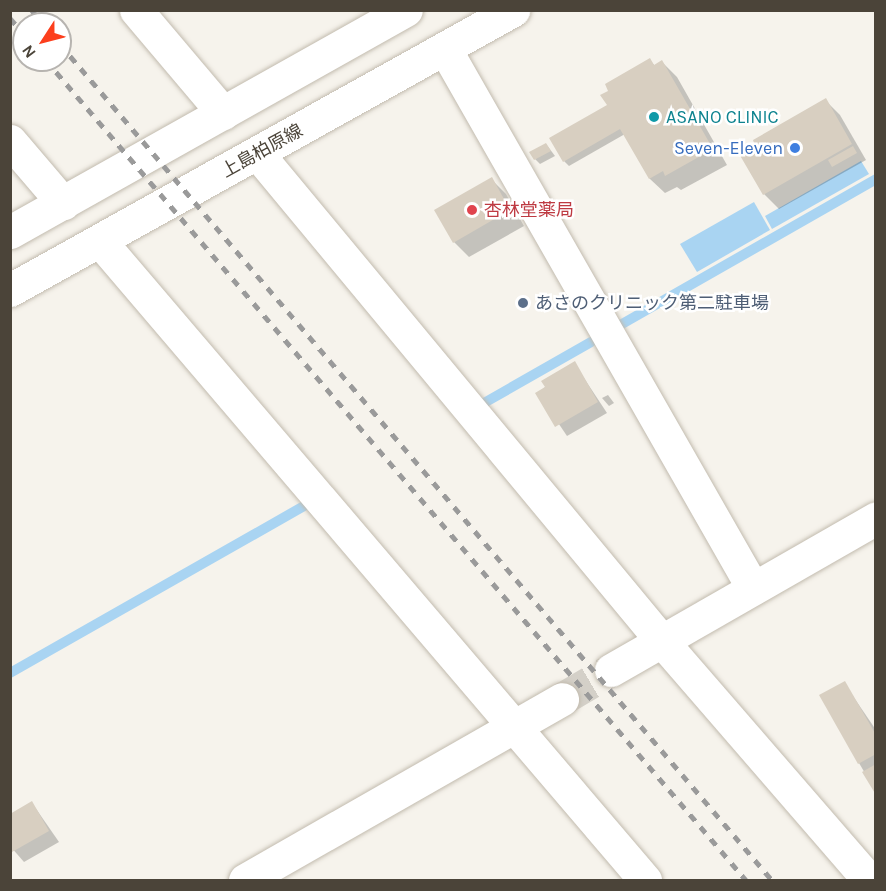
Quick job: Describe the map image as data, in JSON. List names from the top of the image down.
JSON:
{
  "streets": {
    "street": ["上島柏原線"]
  },
  "places": [
    "ASANO CLINIC",
    "Seven-Eleven",
    "杏林堂薬局",
    "あさのクリニック第二駐車場"
  ],
  "north": "bottom left"
}
